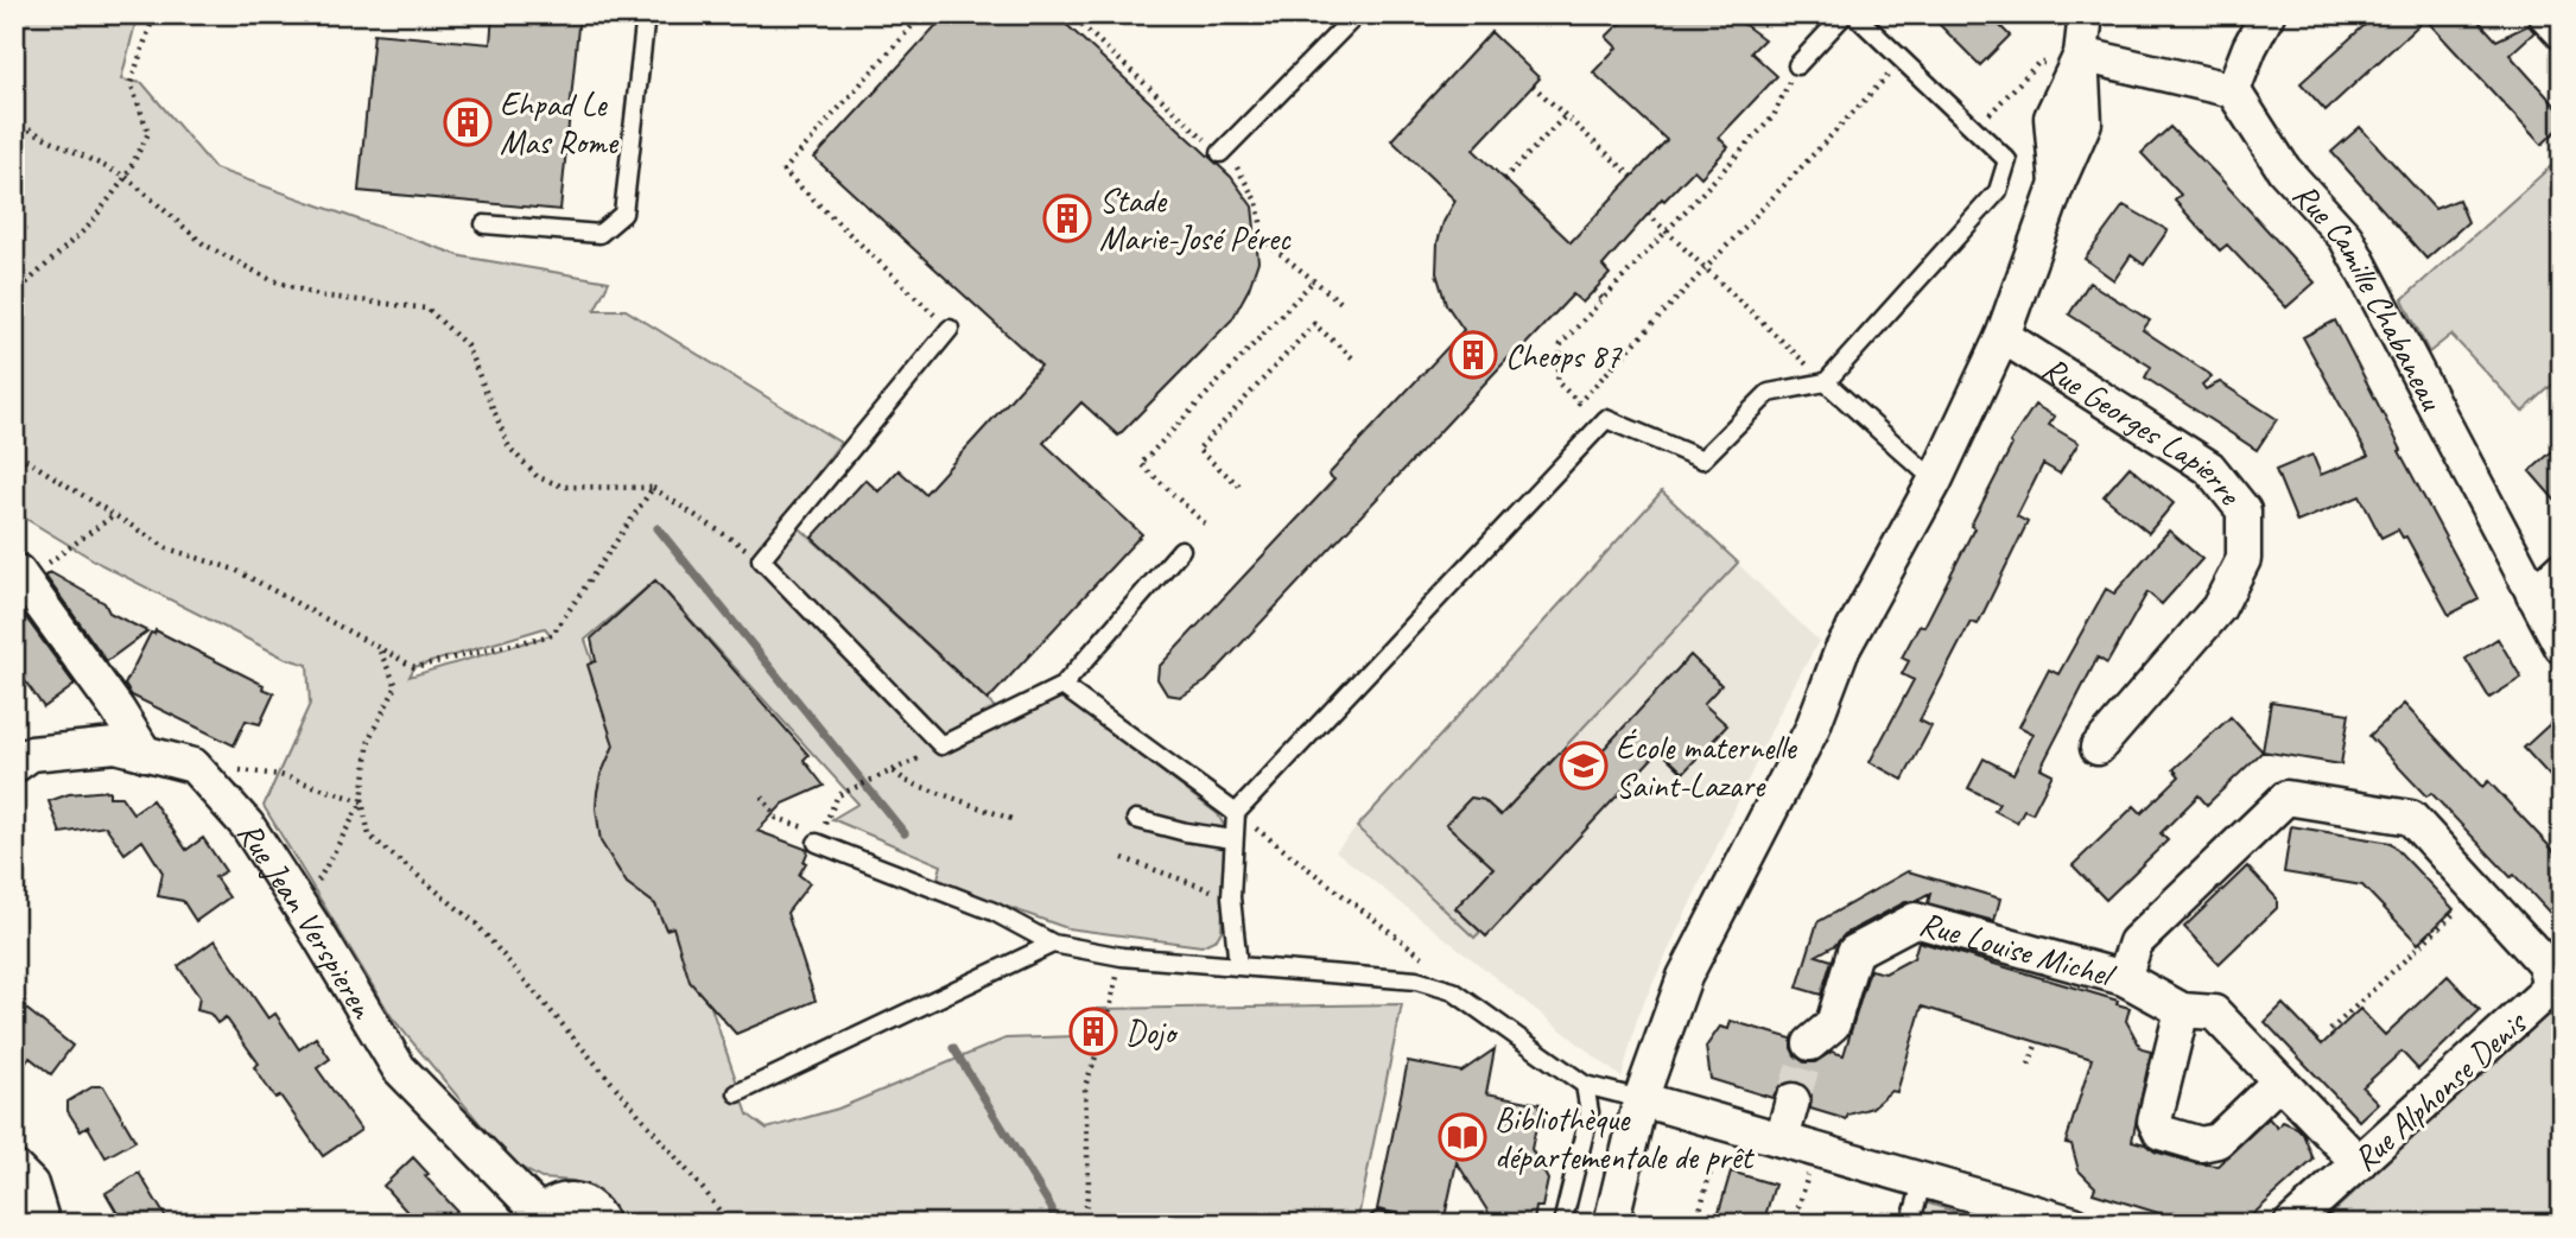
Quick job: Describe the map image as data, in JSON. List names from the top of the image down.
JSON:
{
  "streets": {
    "street": [
      "Rue Camille Chabaneau",
      "Rue Georges Lapierre",
      "Rue Jean Verspieren",
      "Rue Louise Michel",
      "Rue Alphonse Denis"
    ]
  },
  "crossings": [
    ["Rue Louise Michel", "Rue Alphonse Denis"]
  ],
  "places": {
    "building": [
      "Ehpad Le Mas Rome",
      "Stade Marie-José Pérec",
      "Cheops 87",
      "Dojo"
    ],
    "school or university": ["École maternelle Saint-Lazare"],
    "library": ["Bibliothèque départementale de prêt"]
  }
}
